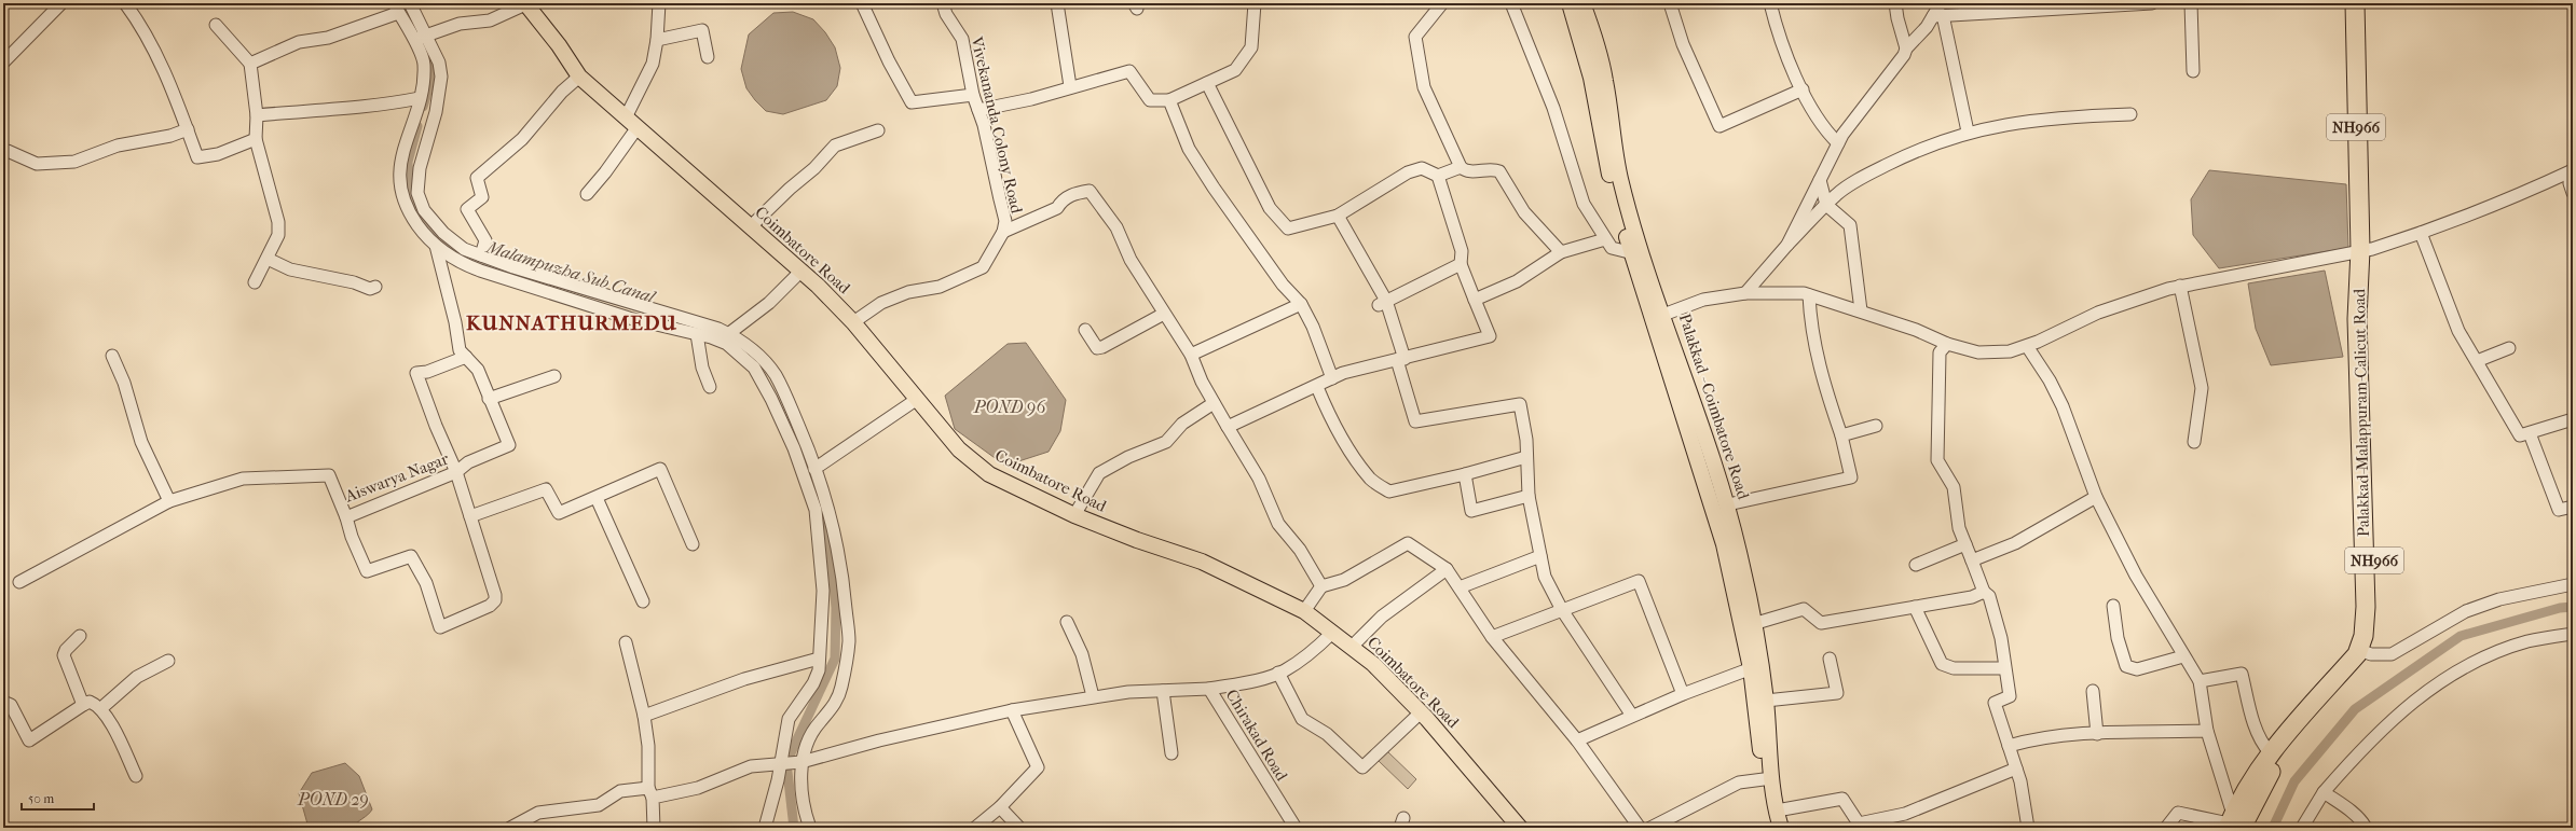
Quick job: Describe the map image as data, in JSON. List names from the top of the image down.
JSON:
{
  "streets": {
    "highway": ["NH966", "Palakkad-Malappuram-Calicut Road"],
    "main road": ["Coimbatore Road", "Palakkad - Coimbatore Road"],
    "street": ["Vivekananda Colony Road", "Aiswarya Nagar", "Chirakad Road"]
  },
  "crossings": [
    ["Vivekananda Colony Road", "Coimbatore Road"],
    ["Coimbatore Road", "Chirakad Road"]
  ],
  "districts": ["KUNNATHURMEDU"],
  "water": ["Malampuzha Sub Canal", "POND 96", "POND 29"],
  "scale_bar": "50 m"
}
